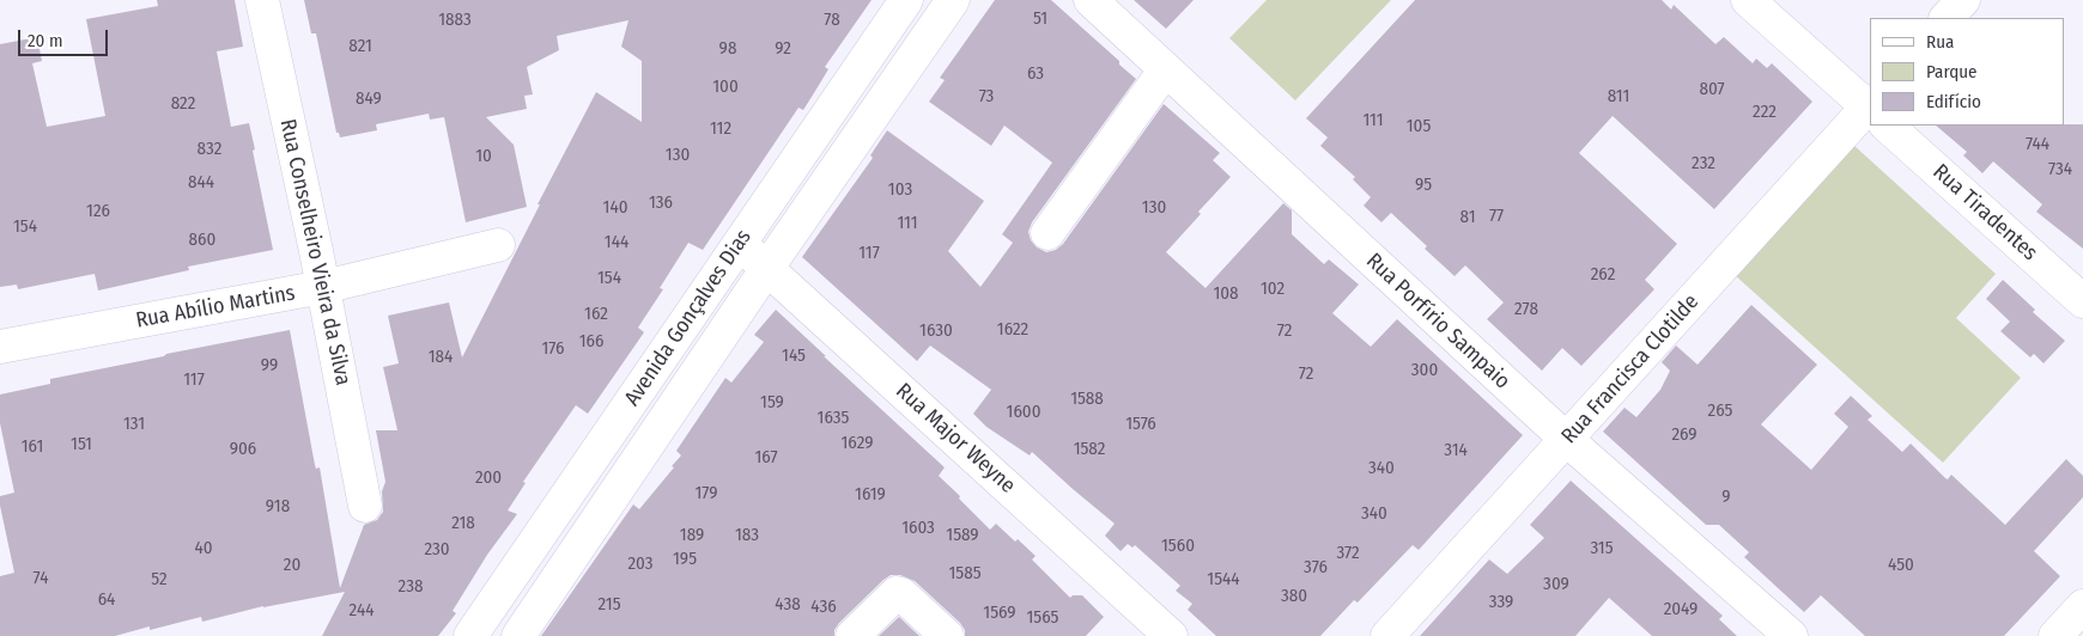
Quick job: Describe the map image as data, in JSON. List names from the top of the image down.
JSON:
{
  "streets": {
    "street": [
      "Rua Tiradentes",
      "Rua Conselheiro Vieira da Silva",
      "Rua Abílio Martins",
      "Avenida Gonçalves Dias",
      "Rua Porfírio Sampaio",
      "Rua Francisca Clotilde",
      "Rua Major Weyne"
    ]
  },
  "crossings": [
    ["Rua Conselheiro Vieira da Silva", "Rua Abílio Martins"],
    ["Avenida Gonçalves Dias", "Rua Major Weyne"],
    ["Rua Porfírio Sampaio", "Rua Francisca Clotilde"]
  ],
  "house_numbers": [
    "51",
    "1883",
    "78",
    "821",
    "98",
    "92",
    "63",
    "100",
    "807",
    "73",
    "811",
    "849",
    "822",
    "222",
    "111",
    "105",
    "112",
    "744",
    "832",
    "130",
    "10",
    "232",
    "734",
    "844",
    "95",
    "103",
    "136",
    "140",
    "130",
    "126",
    "77",
    "81",
    "111",
    "154",
    "860",
    "144",
    "117",
    "262",
    "154",
    "102",
    "108",
    "278",
    "162",
    "1622",
    "1630",
    "72",
    "166",
    "176",
    "145",
    "184",
    "99",
    "300",
    "72",
    "117",
    "1588",
    "159",
    "265",
    "1600",
    "1635",
    "131",
    "1576",
    "269",
    "1629",
    "151",
    "161",
    "906",
    "1582",
    "314",
    "167",
    "340",
    "200",
    "179",
    "1619",
    "9",
    "918",
    "340",
    "218",
    "1603",
    "189",
    "183",
    "1589",
    "1560",
    "40",
    "315",
    "230",
    "372",
    "195",
    "203",
    "20",
    "450",
    "376",
    "1585",
    "74",
    "52",
    "1544",
    "309",
    "238",
    "380",
    "64",
    "339",
    "215",
    "438",
    "436",
    "2049",
    "244",
    "1569",
    "1565"
  ],
  "legend": ["Rua", "Parque", "Edifício"],
  "scale_bar": "20 m"
}
